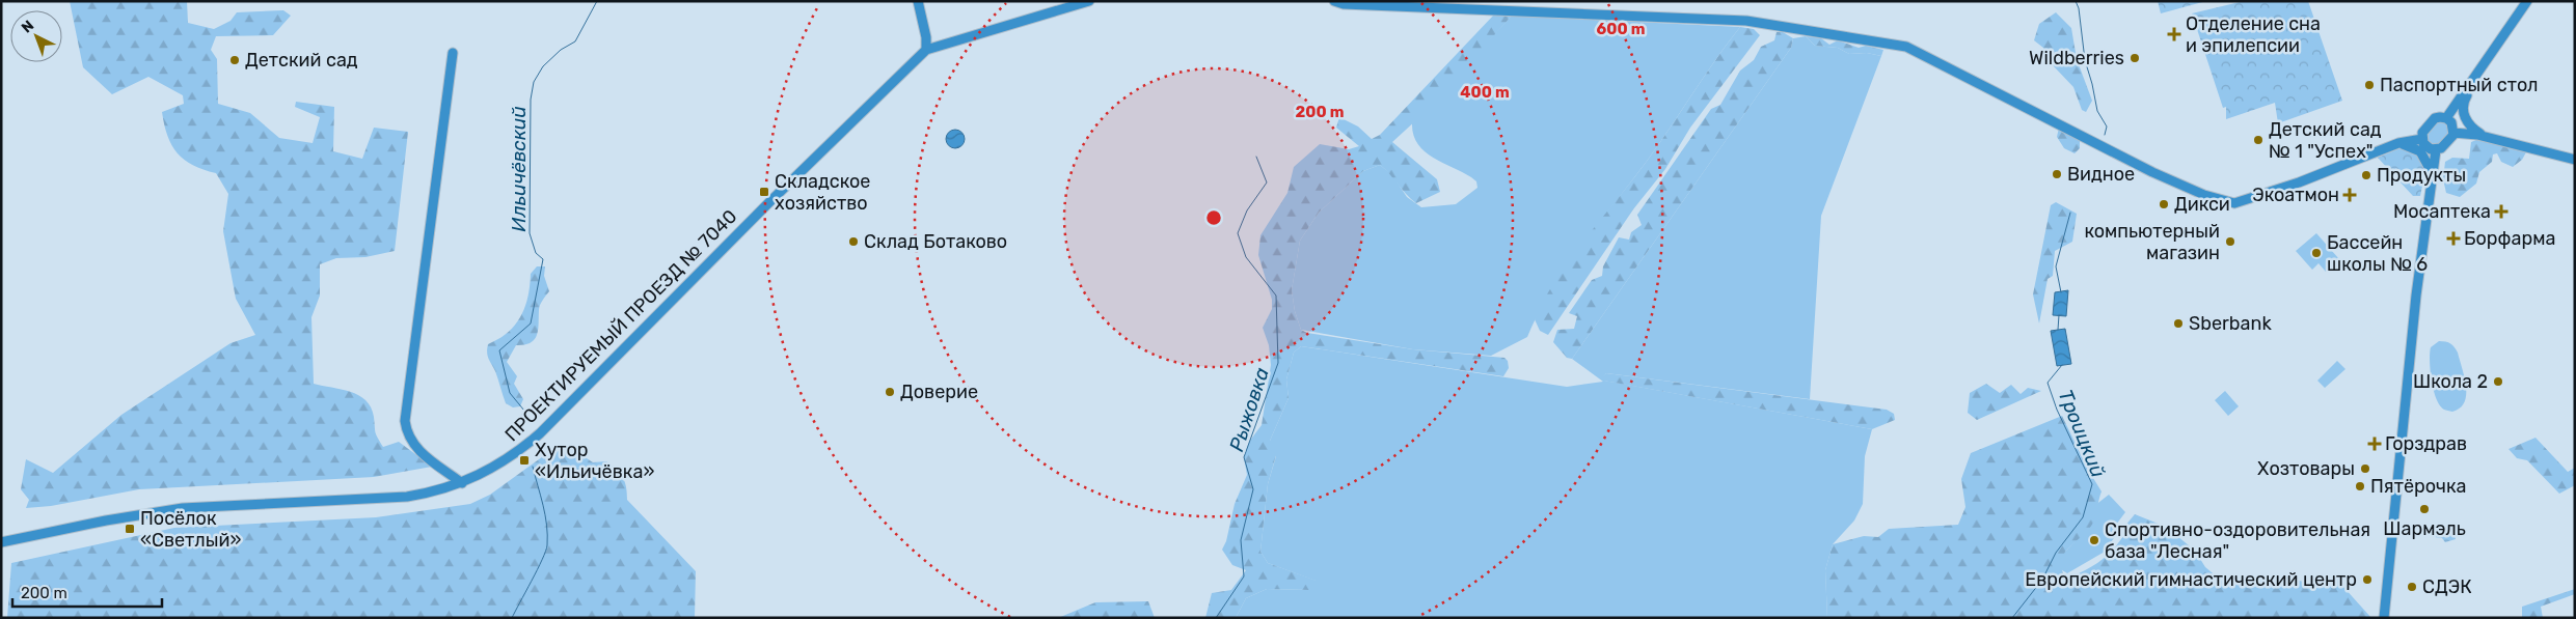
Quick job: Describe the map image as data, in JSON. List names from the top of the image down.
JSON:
{
  "streets": {
    "main road": ["ПРОЕКТИРУЕМЫЙ ПРОЕЗД № 7040"]
  },
  "water": ["Ильичёвский", "Рыжовка", "Троицкий"],
  "places": {
    "health": [
      "Отделение сна и эпилепсии",
      "Экоатмон",
      "Мосаптека",
      "Борфарма",
      "Горздрав"
    ],
    "other": [
      "Wildberries",
      "Детский сад",
      "Паспортный стол",
      "Детский сад № 1 \"Успех\"",
      "Видное",
      "Продукты",
      "Дикси",
      "Склад Ботаково",
      "компьютерный магазин",
      "Бассейн школы № 6",
      "Sberbank",
      "Школа 2",
      "Доверие",
      "Хозтовары",
      "Пятёрочка",
      "Шармэль",
      "Спортивно-оздоровительная база \"Лесная\"",
      "Европейский гимнастический центр",
      "СДЭК"
    ],
    "transit": ["Складское хозяйство", "Хутор «Ильичёвка»", "Посёлок «Светлый»"]
  },
  "scale_bar": "200 m",
  "north": "top left",
  "rings": ["600 m", "400 m", "200 m"]
}
